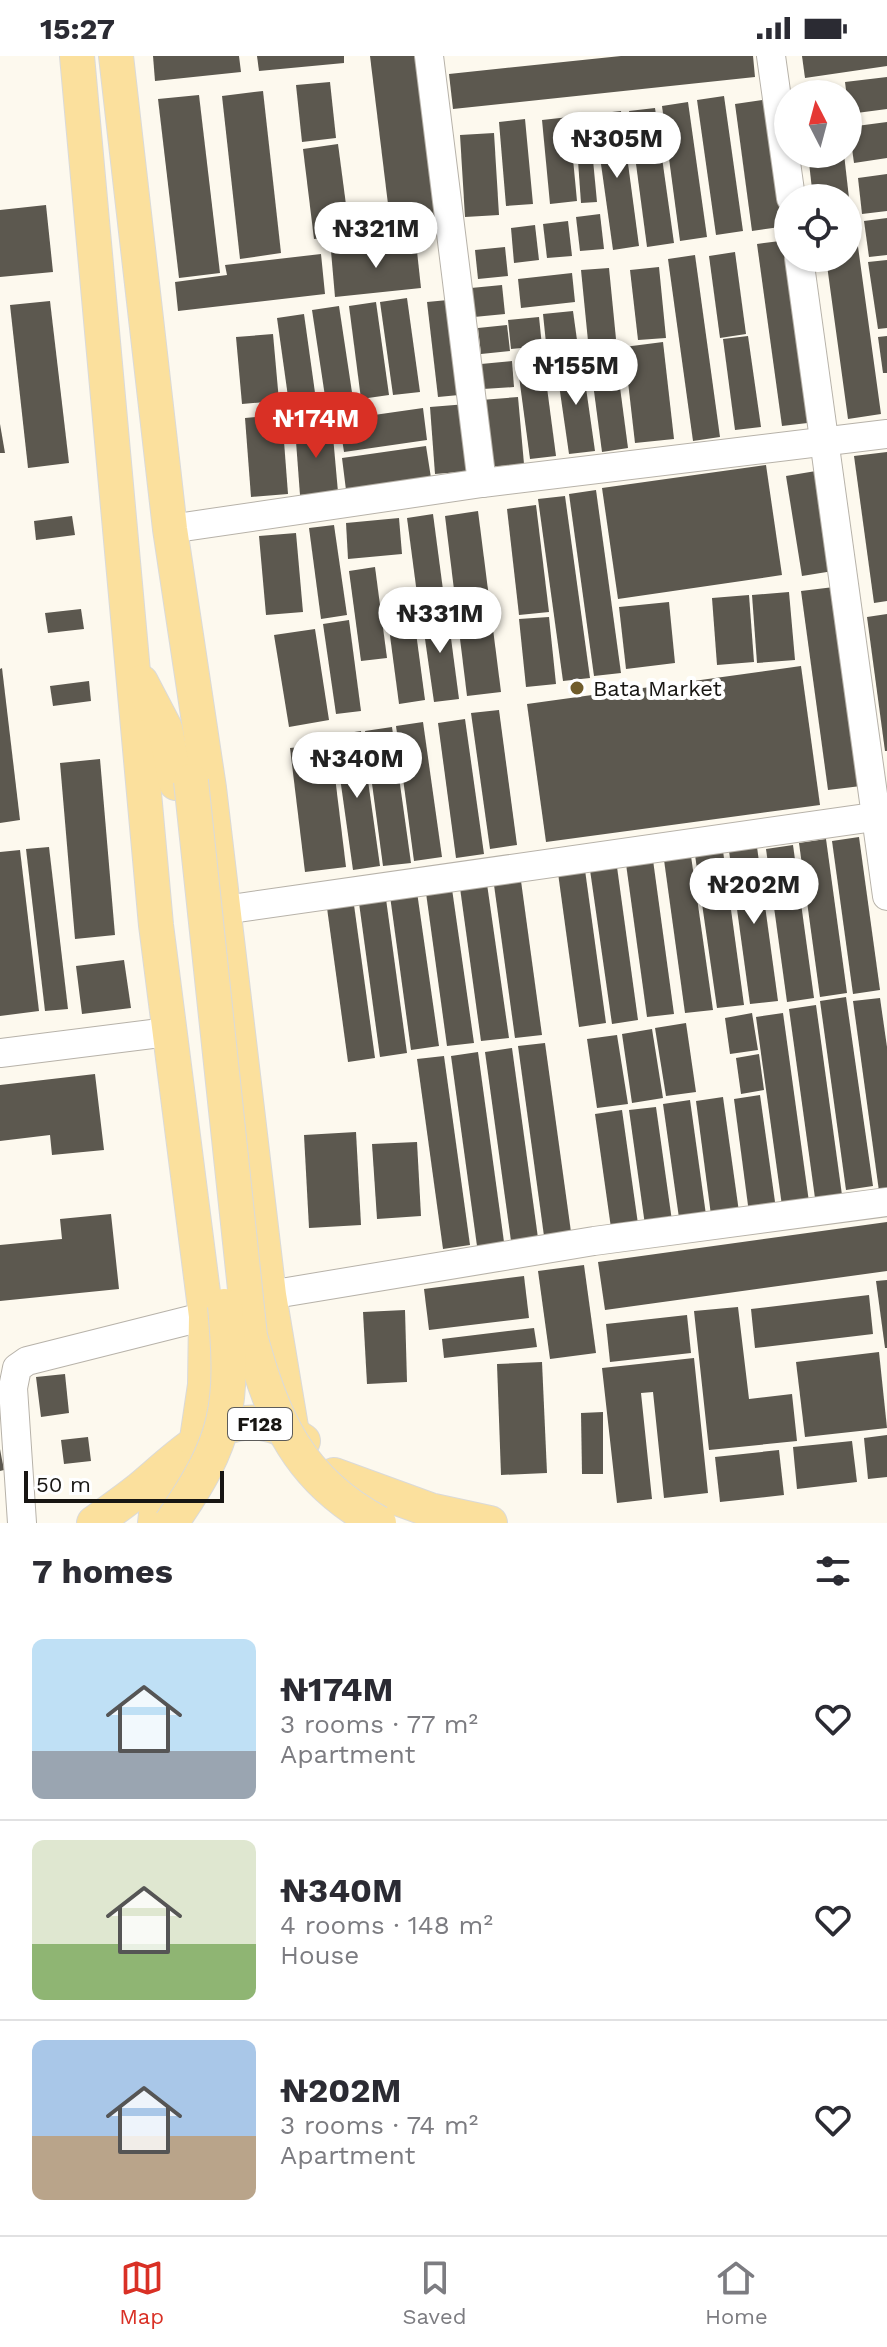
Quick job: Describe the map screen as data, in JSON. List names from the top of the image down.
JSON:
{
  "streets": {
    "main road": ["F128"]
  },
  "places": ["Bata Market"],
  "scale_bar": "50 m",
  "north": "top",
  "page": {
    "status": "15:27",
    "price": [
      "₦305M",
      "₦321M",
      "₦155M",
      "₦174M",
      "₦331M",
      "₦340M",
      "₦202M"
    ],
    "scale": "50 m",
    "heading": "7 homes",
    "list": [
      {
        "name": "₦174M",
        "note": "3 rooms · 77 m² · Apartment"
      },
      {
        "name": "₦340M",
        "note": "4 rooms · 148 m² · House"
      },
      {
        "name": "₦202M",
        "note": "3 rooms · 74 m² · Apartment"
      }
    ],
    "tabs": ["Map", "Saved", "Home"]
  }
}
